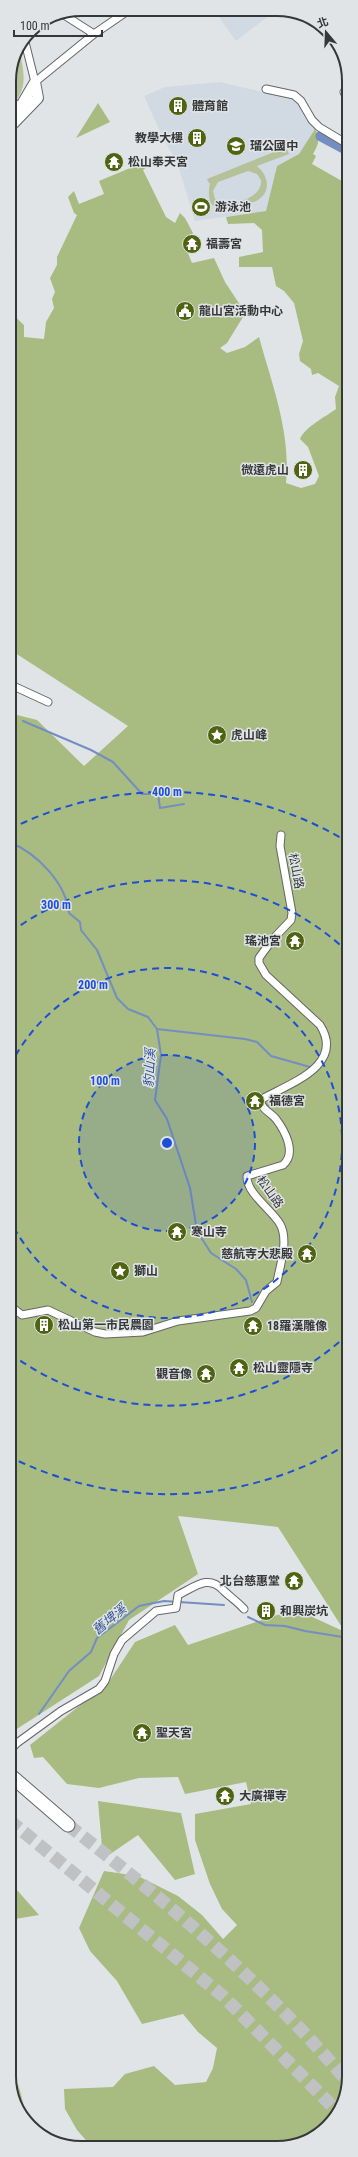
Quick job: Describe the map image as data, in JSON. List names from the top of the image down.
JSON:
{
  "streets": {
    "street": ["松山路"]
  },
  "water": ["豹山溪", "舊埤溪"],
  "places": {
    "building": [
      "體育館",
      "教學大樓",
      "微遠虎山",
      "松山第一市民農園",
      "和興炭坑"
    ],
    "school or university": ["瑠公國中"],
    "temple": [
      "松山奉天宮",
      "福壽宮",
      "瑤池宮",
      "福德宮",
      "寒山寺",
      "慈航寺大悲殿",
      "18羅漢雕像",
      "松山靈隱寺",
      "觀音像",
      "北台慈惠堂",
      "聖天宮",
      "大廣禪寺"
    ],
    "sports": ["游泳池"],
    "public building": ["龍山宮活動中心"],
    "place": ["虎山峰", "獅山"]
  },
  "scale_bar": "100 m",
  "north": "top",
  "rings": [
    "400 m",
    "300 m",
    "200 m",
    "100 m"
  ]
}
